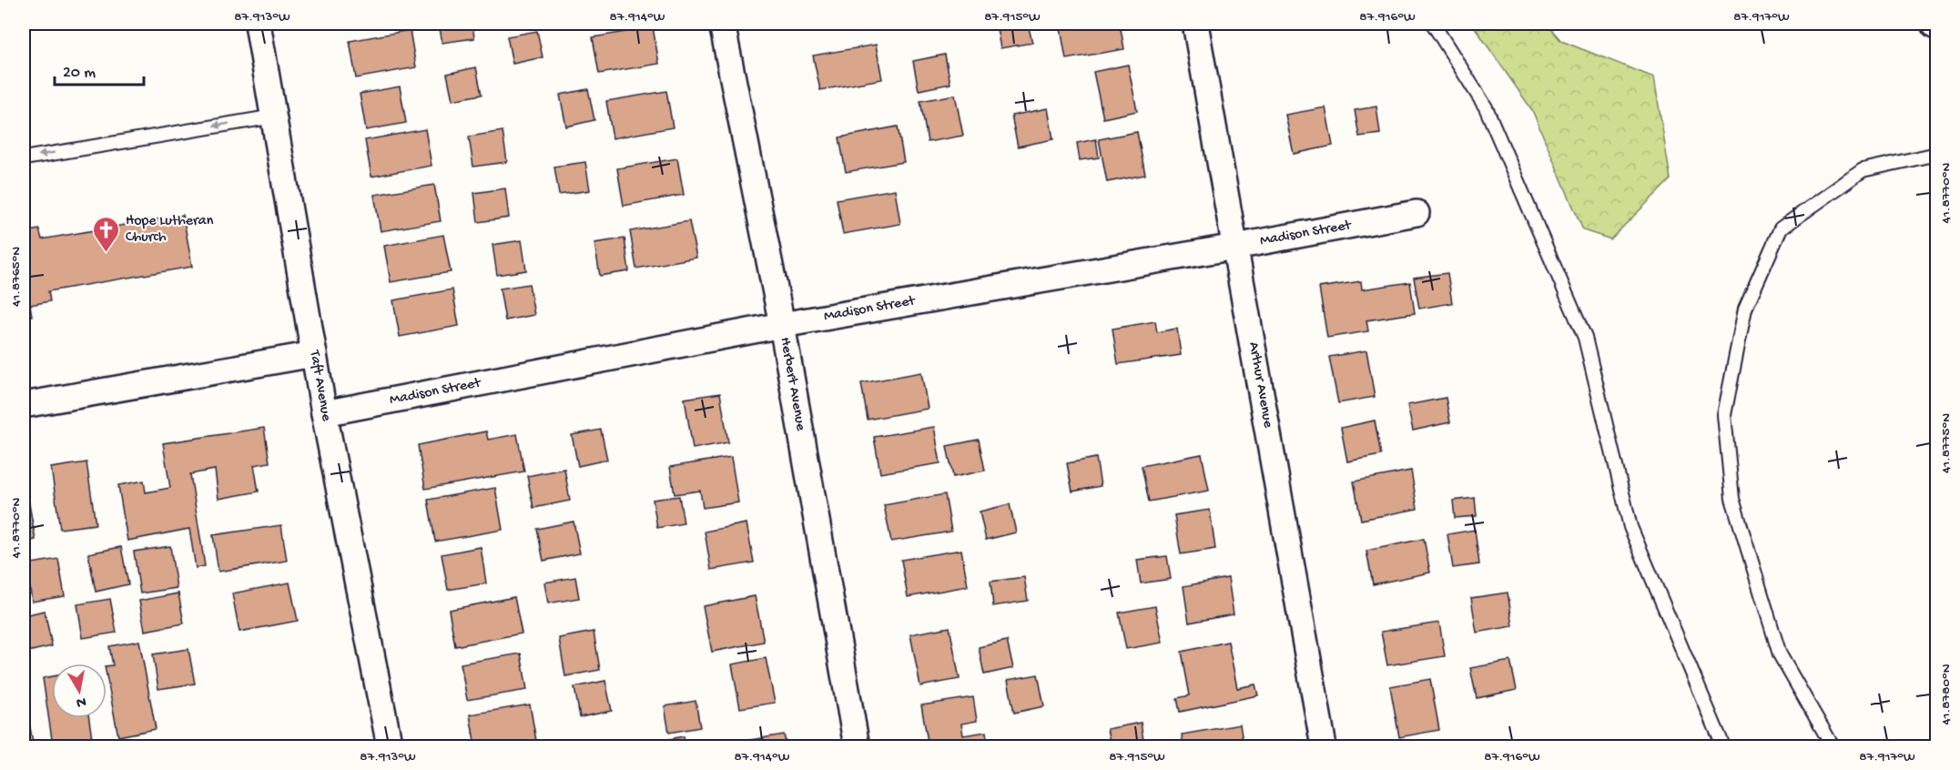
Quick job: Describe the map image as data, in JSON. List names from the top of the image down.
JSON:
{
  "streets": {
    "street": [
      "Madison Street",
      "Herbert Avenue",
      "Arthur Avenue",
      "Taft Avenue"
    ]
  },
  "crossings": [
    ["Madison Street", "Herbert Avenue"],
    ["Madison Street", "Arthur Avenue"],
    ["Madison Street", "Taft Avenue"]
  ],
  "places": {
    "church": ["Hope Lutheran Church"]
  },
  "scale_bar": "20 m",
  "north": "bottom",
  "coordinates": [
    "87.913°W",
    "87.914°W",
    "87.915°W",
    "87.916°W",
    "87.917°W",
    "41.8770°N",
    "41.8765°N",
    "41.8775°N",
    "41.8780°N"
  ]
}
